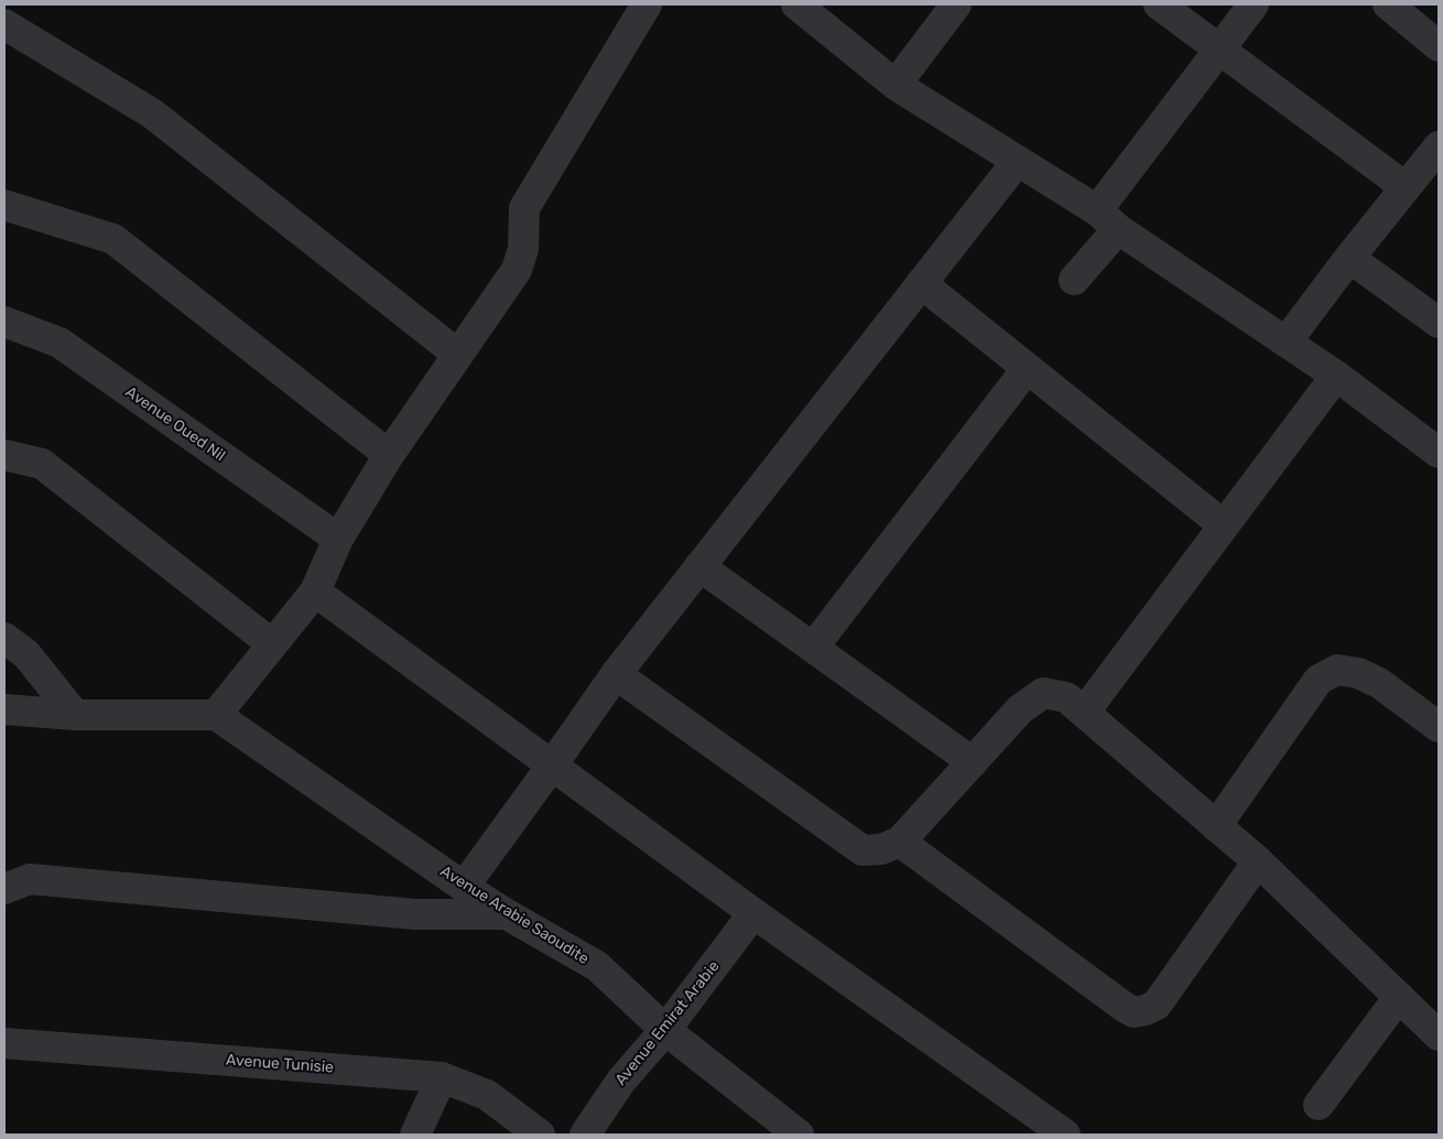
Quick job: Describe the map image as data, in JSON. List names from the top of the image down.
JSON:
{
  "streets": {
    "street": [
      "Avenue Oued Nil",
      "Avenue Arabie Saoudite",
      "Avenue Emirat Arabie",
      "Avenue Tunisie"
    ]
  },
  "crossings": [
    ["Avenue Arabie Saoudite", "Avenue Emirat Arabie"]
  ]
}
